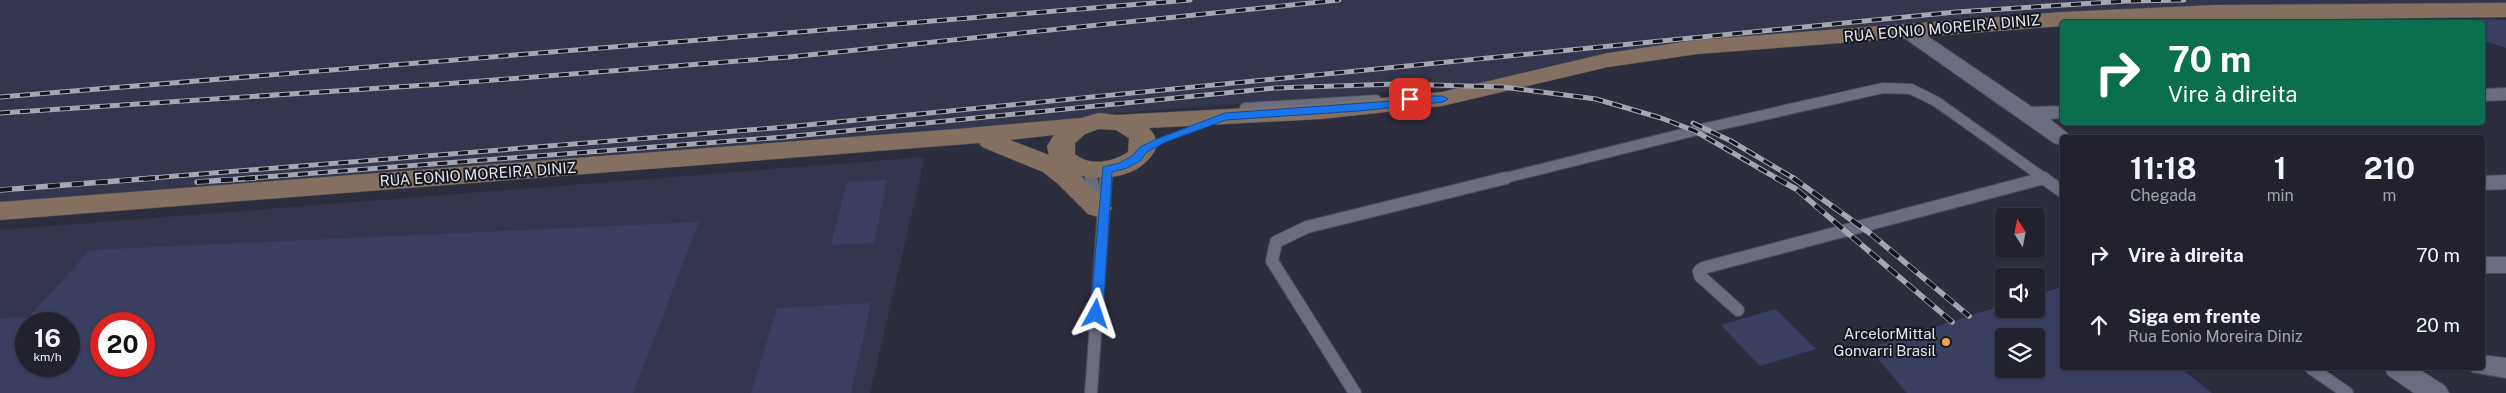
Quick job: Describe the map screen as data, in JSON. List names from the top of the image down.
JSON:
{
  "streets": {
    "main road": ["RUA EONIO MOREIRA DINIZ"]
  },
  "places": ["ArcelorMittal Gonvarri Brasil"],
  "north": "top",
  "page": {
    "turn": ["70 m", "Vire à direita"],
    "eta": [
      "11:18",
      "Chegada",
      "1",
      "min",
      "210",
      "m"
    ],
    "list": [
      {
        "name": "Vire à direita",
        "value": "70 m"
      },
      {
        "name": "Siga em frente",
        "note": "Rua Eonio Moreira Diniz",
        "value": "20 m"
      }
    ],
    "speed": "16 km/h",
    "limit": "20"
  }
}
